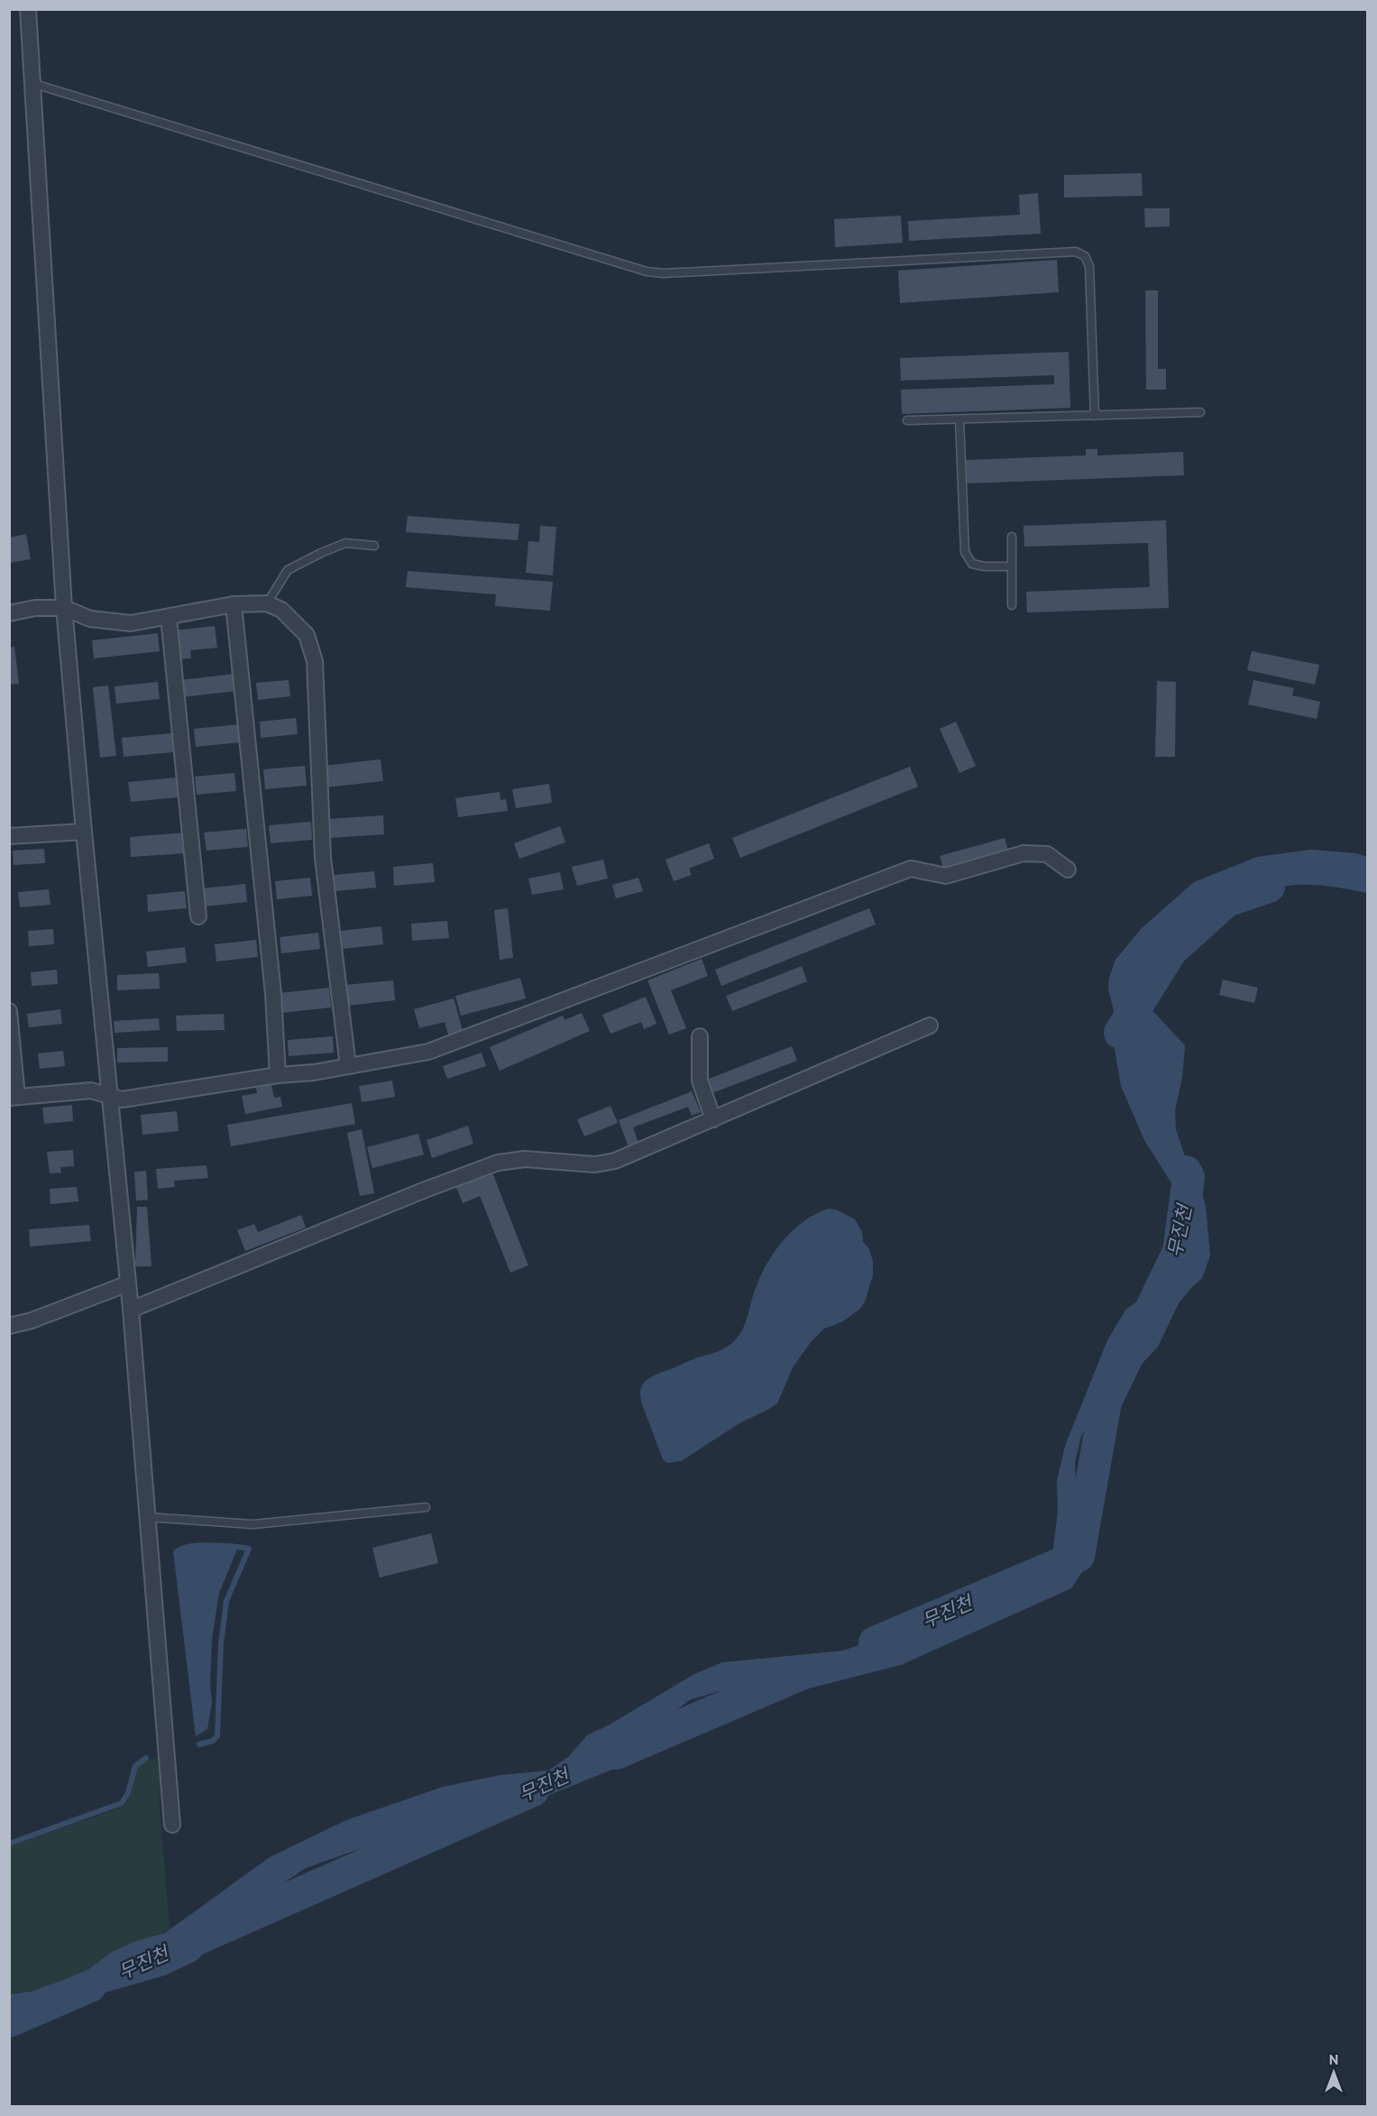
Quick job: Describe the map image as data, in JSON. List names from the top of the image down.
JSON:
{
  "water": ["무진천"],
  "north": "top"
}
